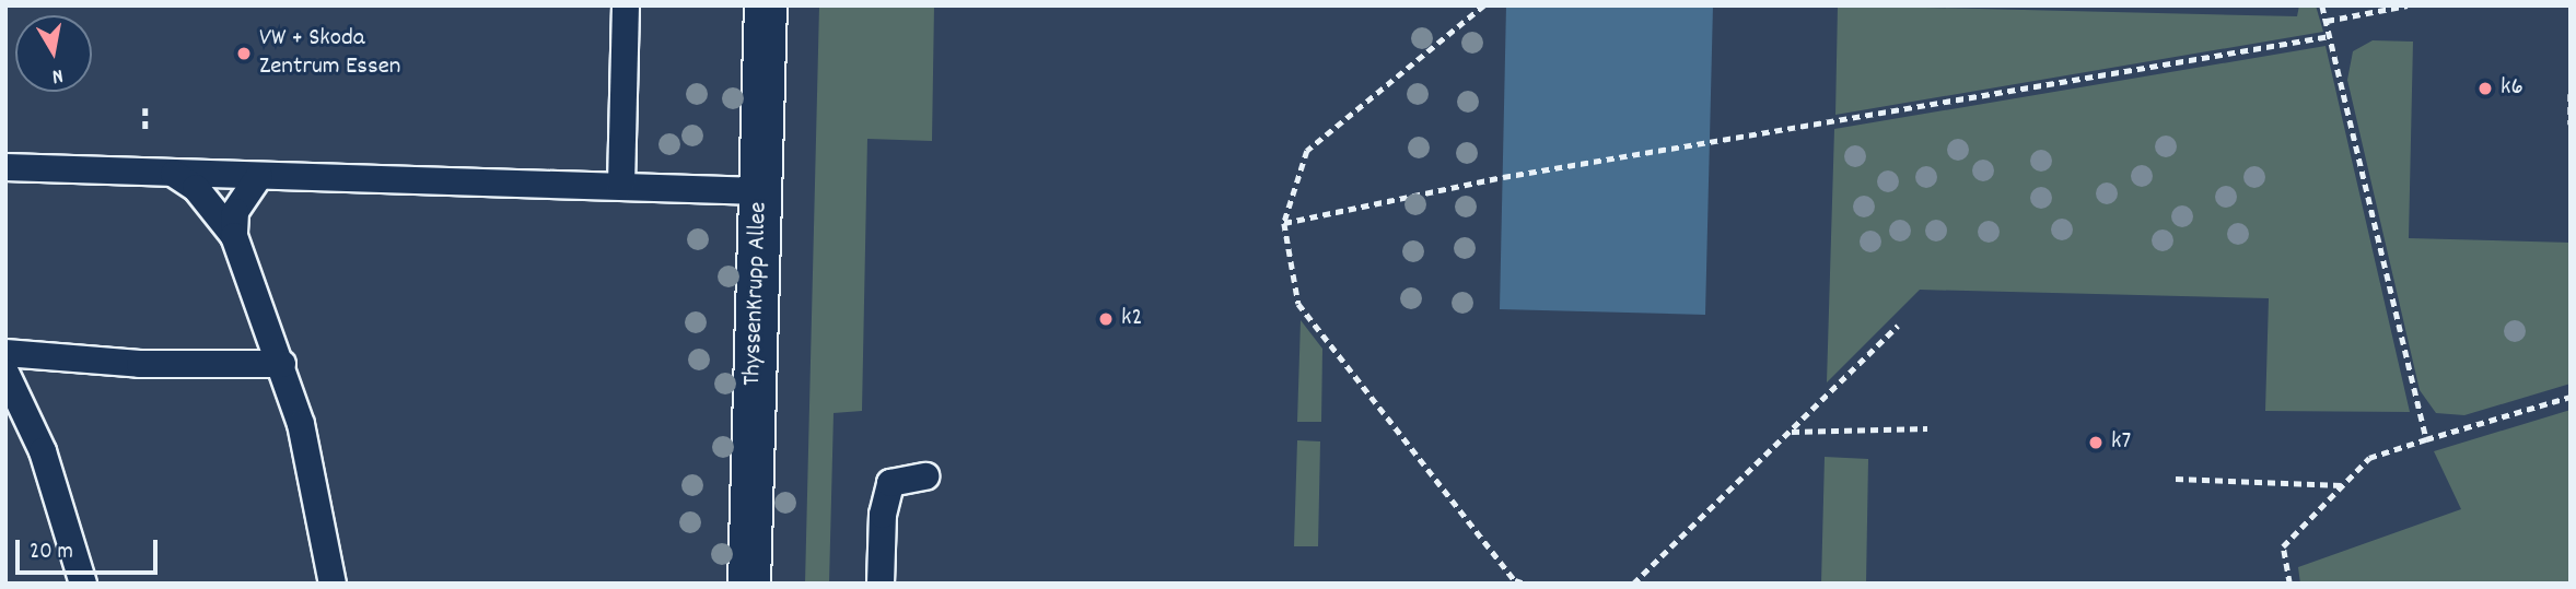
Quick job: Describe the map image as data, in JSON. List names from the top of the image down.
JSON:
{
  "streets": {
    "street": ["ThyssenKrupp Allee"]
  },
  "places": [
    "VW + Skoda Zentrum Essen",
    "k6",
    "k2",
    "k7"
  ],
  "scale_bar": "20 m",
  "north": "bottom"
}
